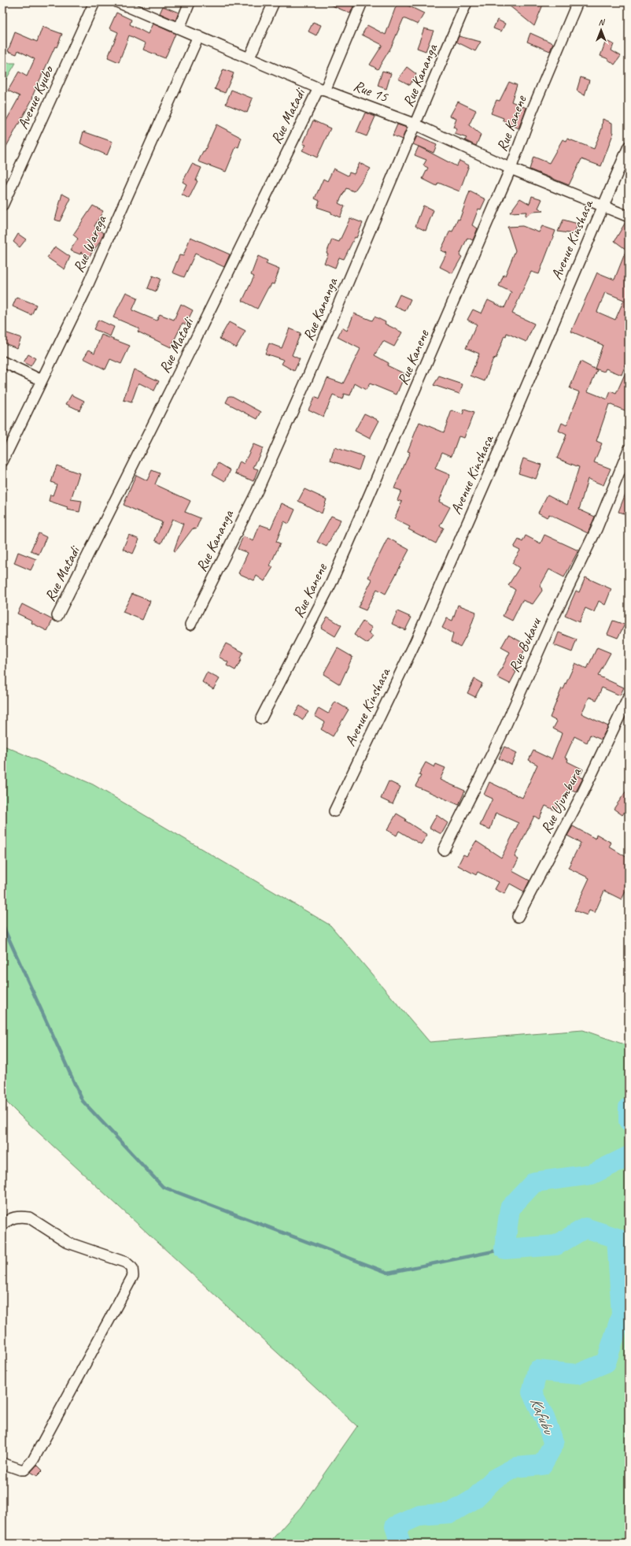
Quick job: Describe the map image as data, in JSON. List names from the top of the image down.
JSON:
{
  "streets": {
    "street": [
      "Rue Kananga",
      "Rue 15",
      "Avenue Kyubo",
      "Rue Matadi",
      "Rue Kanene",
      "Avenue Kinshasa",
      "Rue Warega",
      "Rue Bukavu",
      "Rue Ujumbura"
    ]
  },
  "crossings": [
    ["Rue Kananga", "Rue 15"],
    ["Rue 15", "Rue Matadi"],
    ["Rue 15", "Rue Kanene"],
    ["Rue 15", "Avenue Kinshasa"],
    ["Rue 15", "Rue Warega"]
  ],
  "water": ["Kafubu"],
  "north": "top"
}
